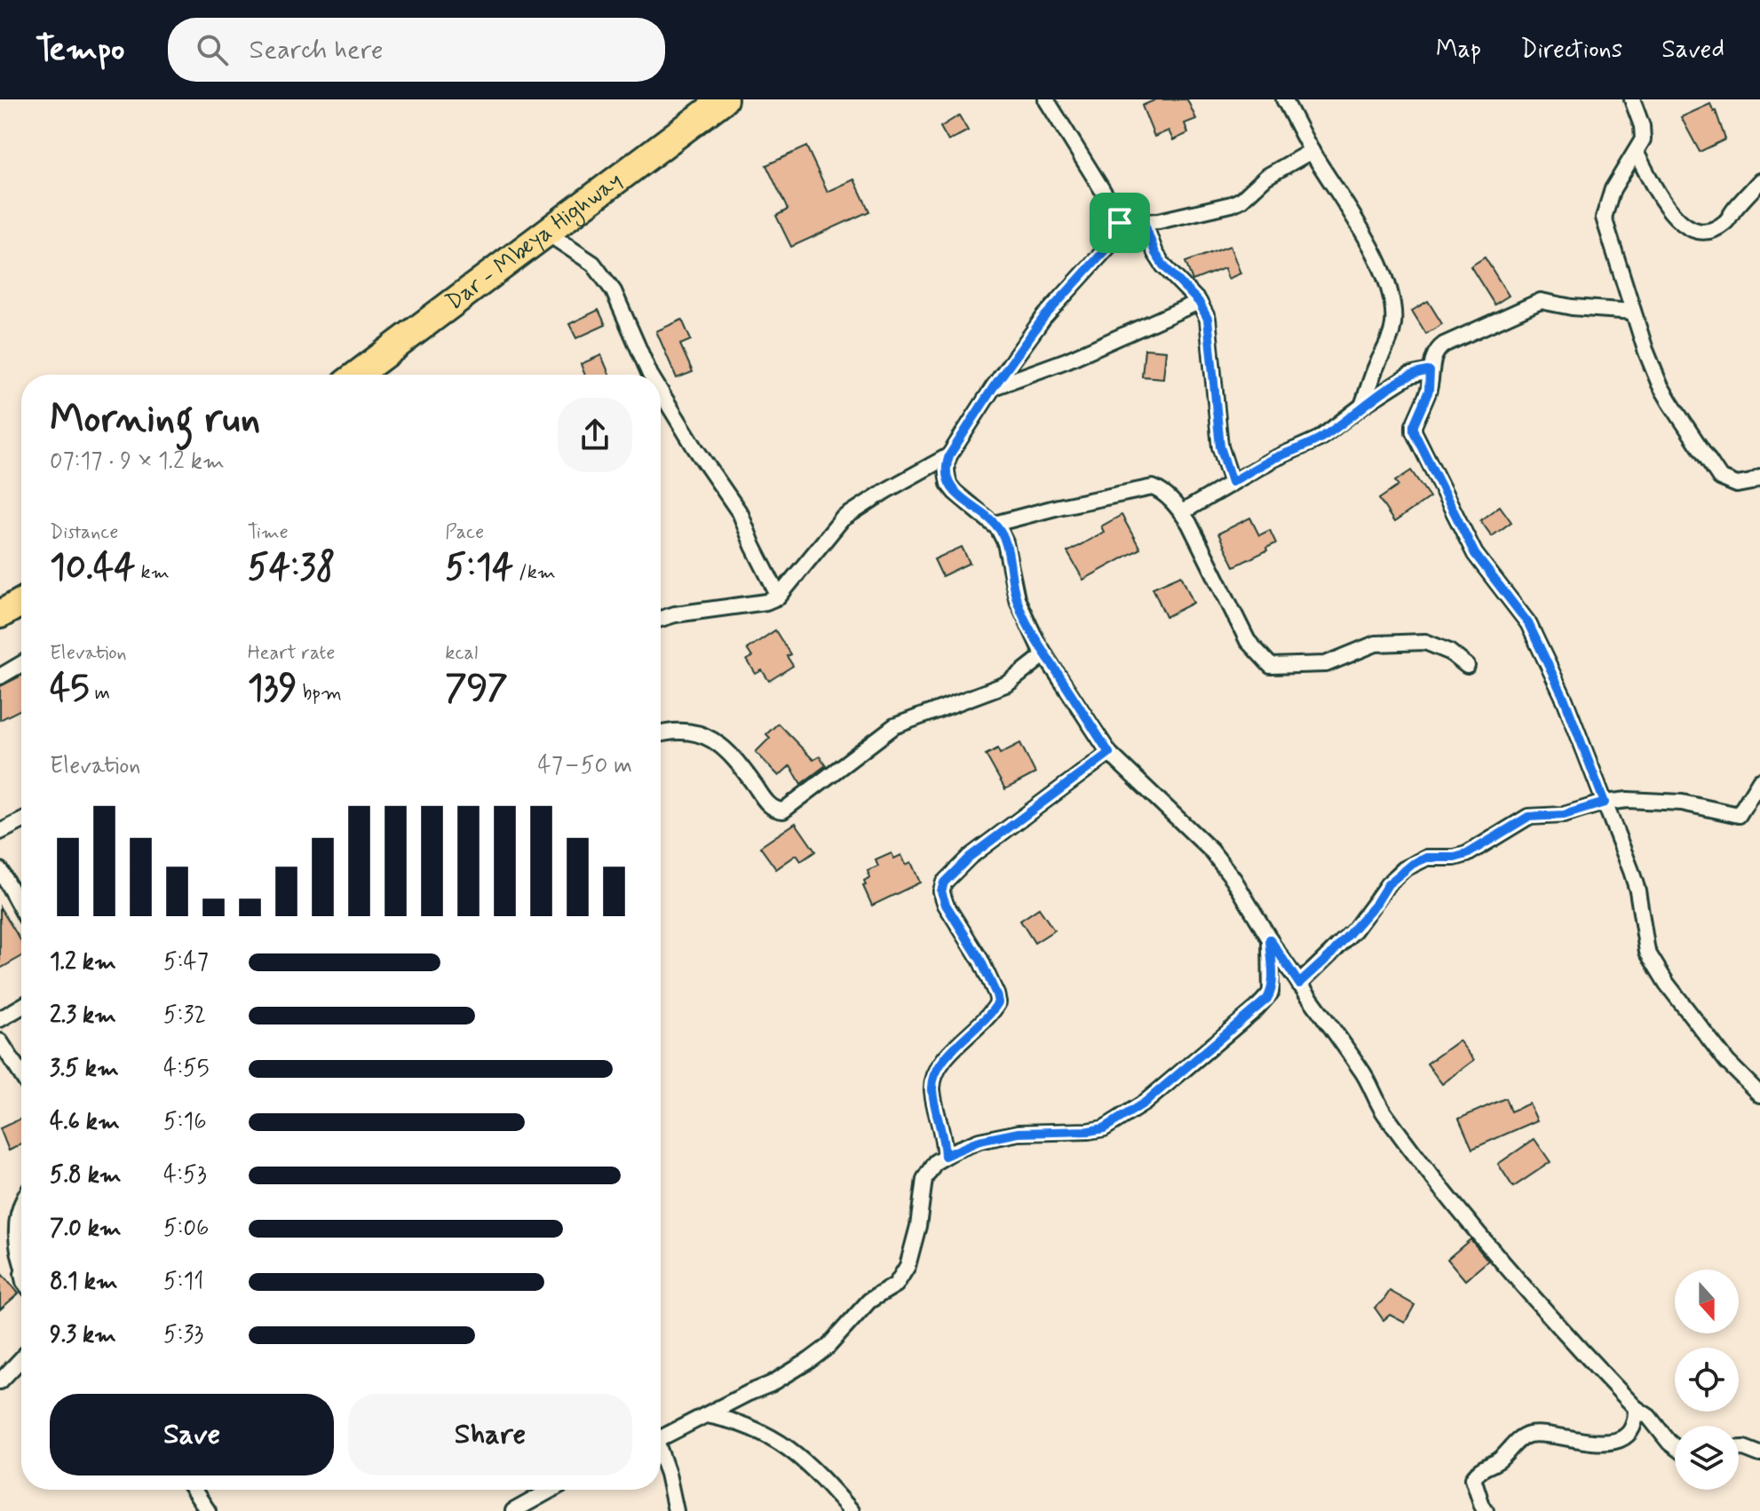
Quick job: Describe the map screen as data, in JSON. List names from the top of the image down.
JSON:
{
  "streets": {
    "highway": ["Dar - Mbeya Highway"]
  },
  "north": "bottom",
  "page": {
    "header": "Tempo",
    "search": "Search here",
    "nav": ["Map", "Directions", "Saved"],
    "heading": ["Morning run", "07:17 · 9 × 1.2 km"],
    "stats": [
      ["Distance", "10.44 km"],
      ["Time", "54:38"],
      ["Pace", "5:14 /km"],
      ["Elevation", "45 m"],
      ["Heart rate", "139 bpm"],
      ["kcal", "797"]
    ],
    "chart": ["Elevation", "47–50 m"],
    "list": [
      {
        "name": "1.2 km",
        "note": "5:47"
      },
      {
        "name": "2.3 km",
        "note": "5:32"
      },
      {
        "name": "3.5 km",
        "note": "4:55"
      },
      {
        "name": "4.6 km",
        "note": "5:16"
      },
      {
        "name": "5.8 km",
        "note": "4:53"
      },
      {
        "name": "7.0 km",
        "note": "5:06"
      },
      {
        "name": "8.1 km",
        "note": "5:11"
      },
      {
        "name": "9.3 km",
        "note": "5:33"
      }
    ],
    "buttons": ["Save", "Share"]
  }
}
